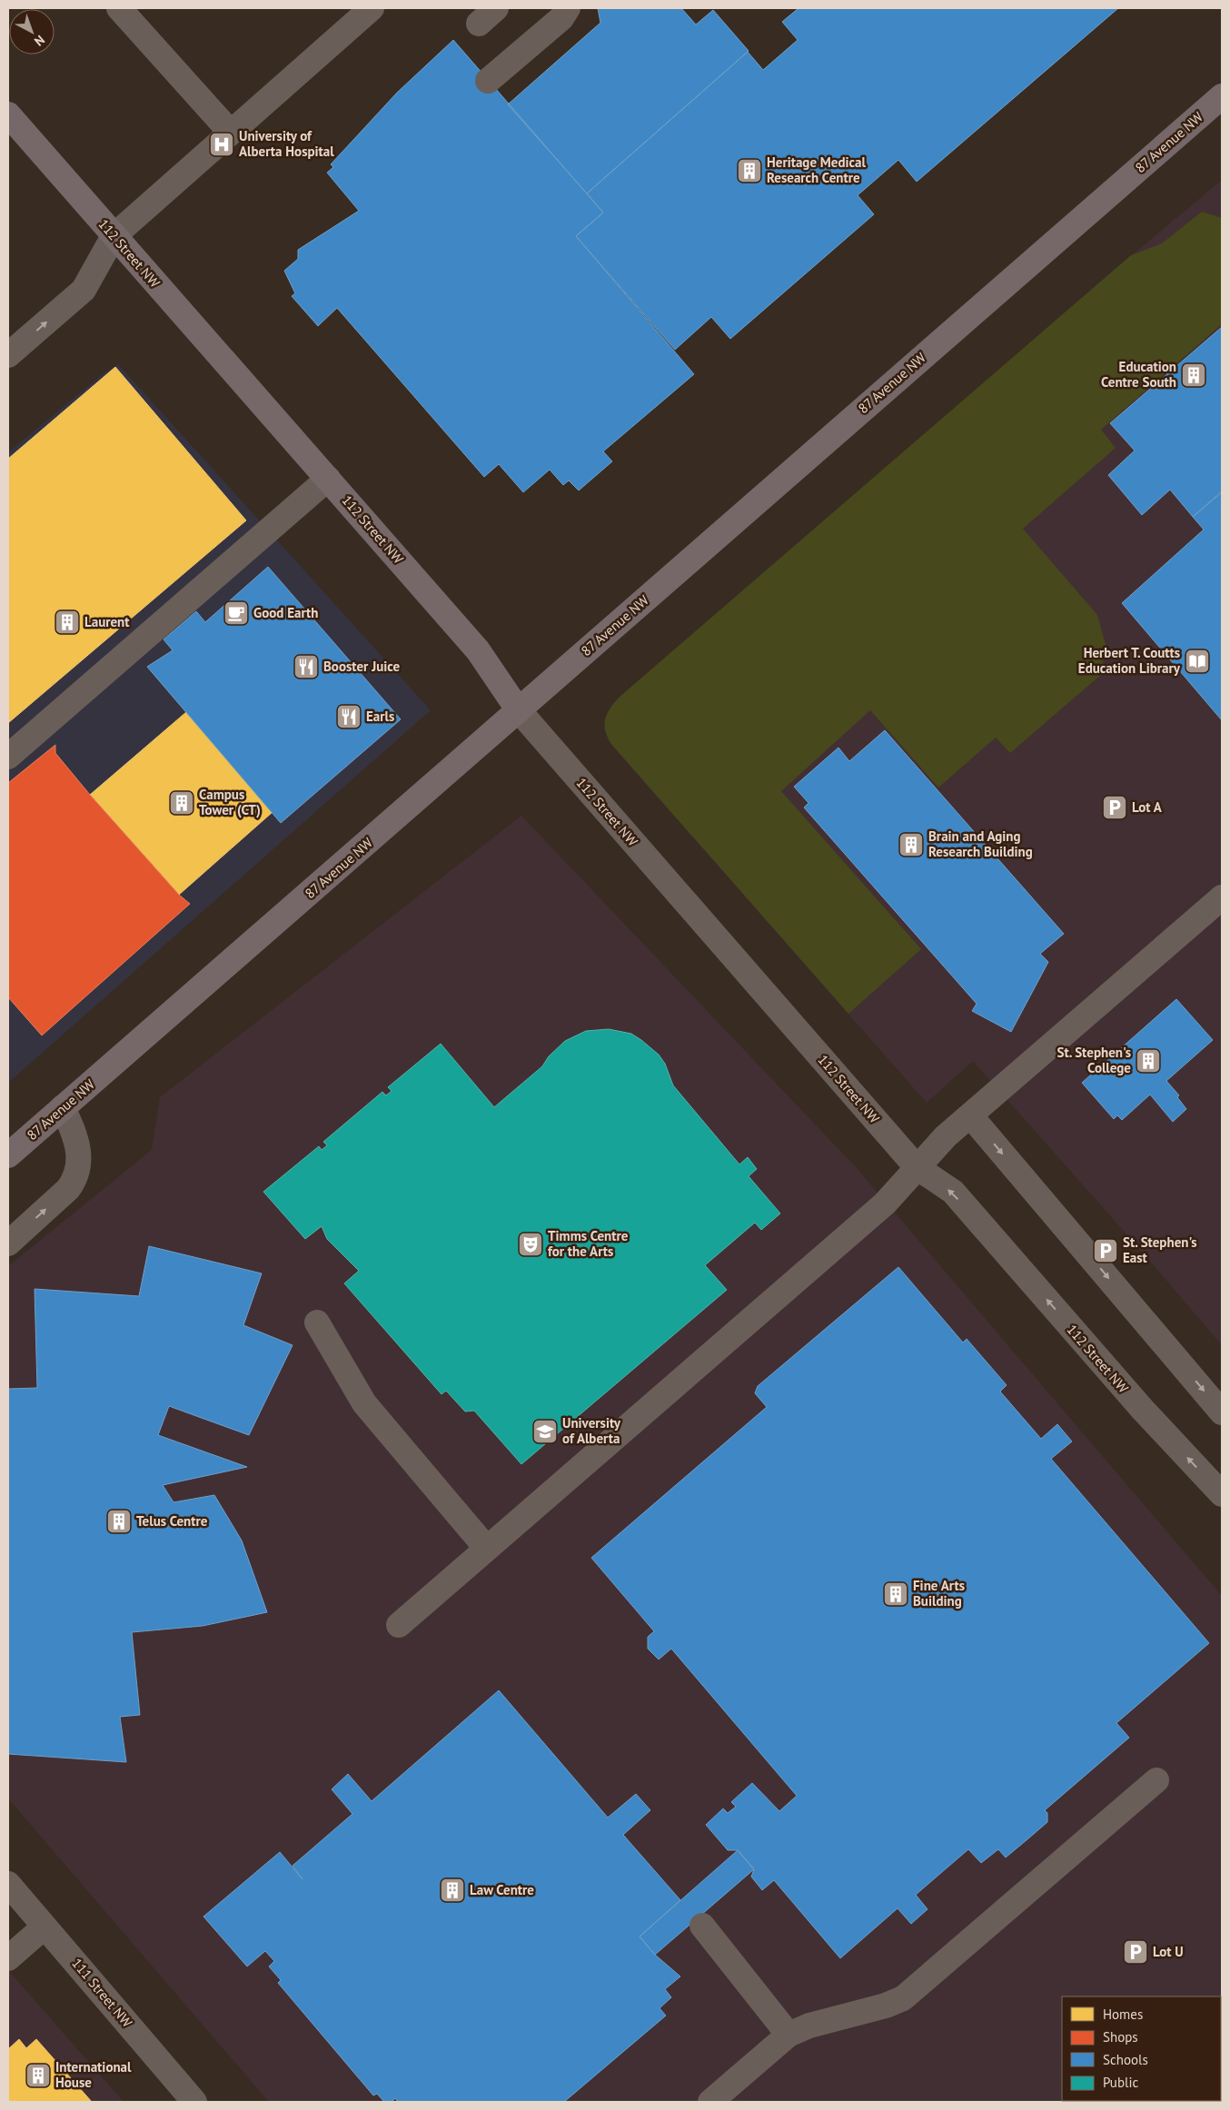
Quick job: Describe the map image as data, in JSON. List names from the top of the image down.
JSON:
{
  "streets": {
    "main road": ["87 Avenue NW", "112 Street NW"],
    "street": ["111 Street NW"]
  },
  "crossings": [
    ["87 Avenue NW", "112 Street NW"]
  ],
  "places": {
    "hospital": ["University of Alberta Hospital"],
    "building": [
      "Heritage Medical Research Centre",
      "Education Centre South",
      "Laurent",
      "Campus Tower (CT)",
      "Brain and Aging Research Building",
      "St. Stephen's College",
      "Telus Centre",
      "Fine Arts Building",
      "Law Centre",
      "International House"
    ],
    "cafe": ["Good Earth"],
    "library": ["Herbert T. Coutts Education Library"],
    "restaurant": ["Booster Juice", "Earls"],
    "parking": ["Lot A", "St. Stephen's East", "Lot U"],
    "theatre": ["Timms Centre for the Arts"],
    "school or university": ["University of Alberta"]
  },
  "legend": [
    "Homes",
    "Shops",
    "Schools",
    "Public"
  ],
  "north": "bottom right"
}
